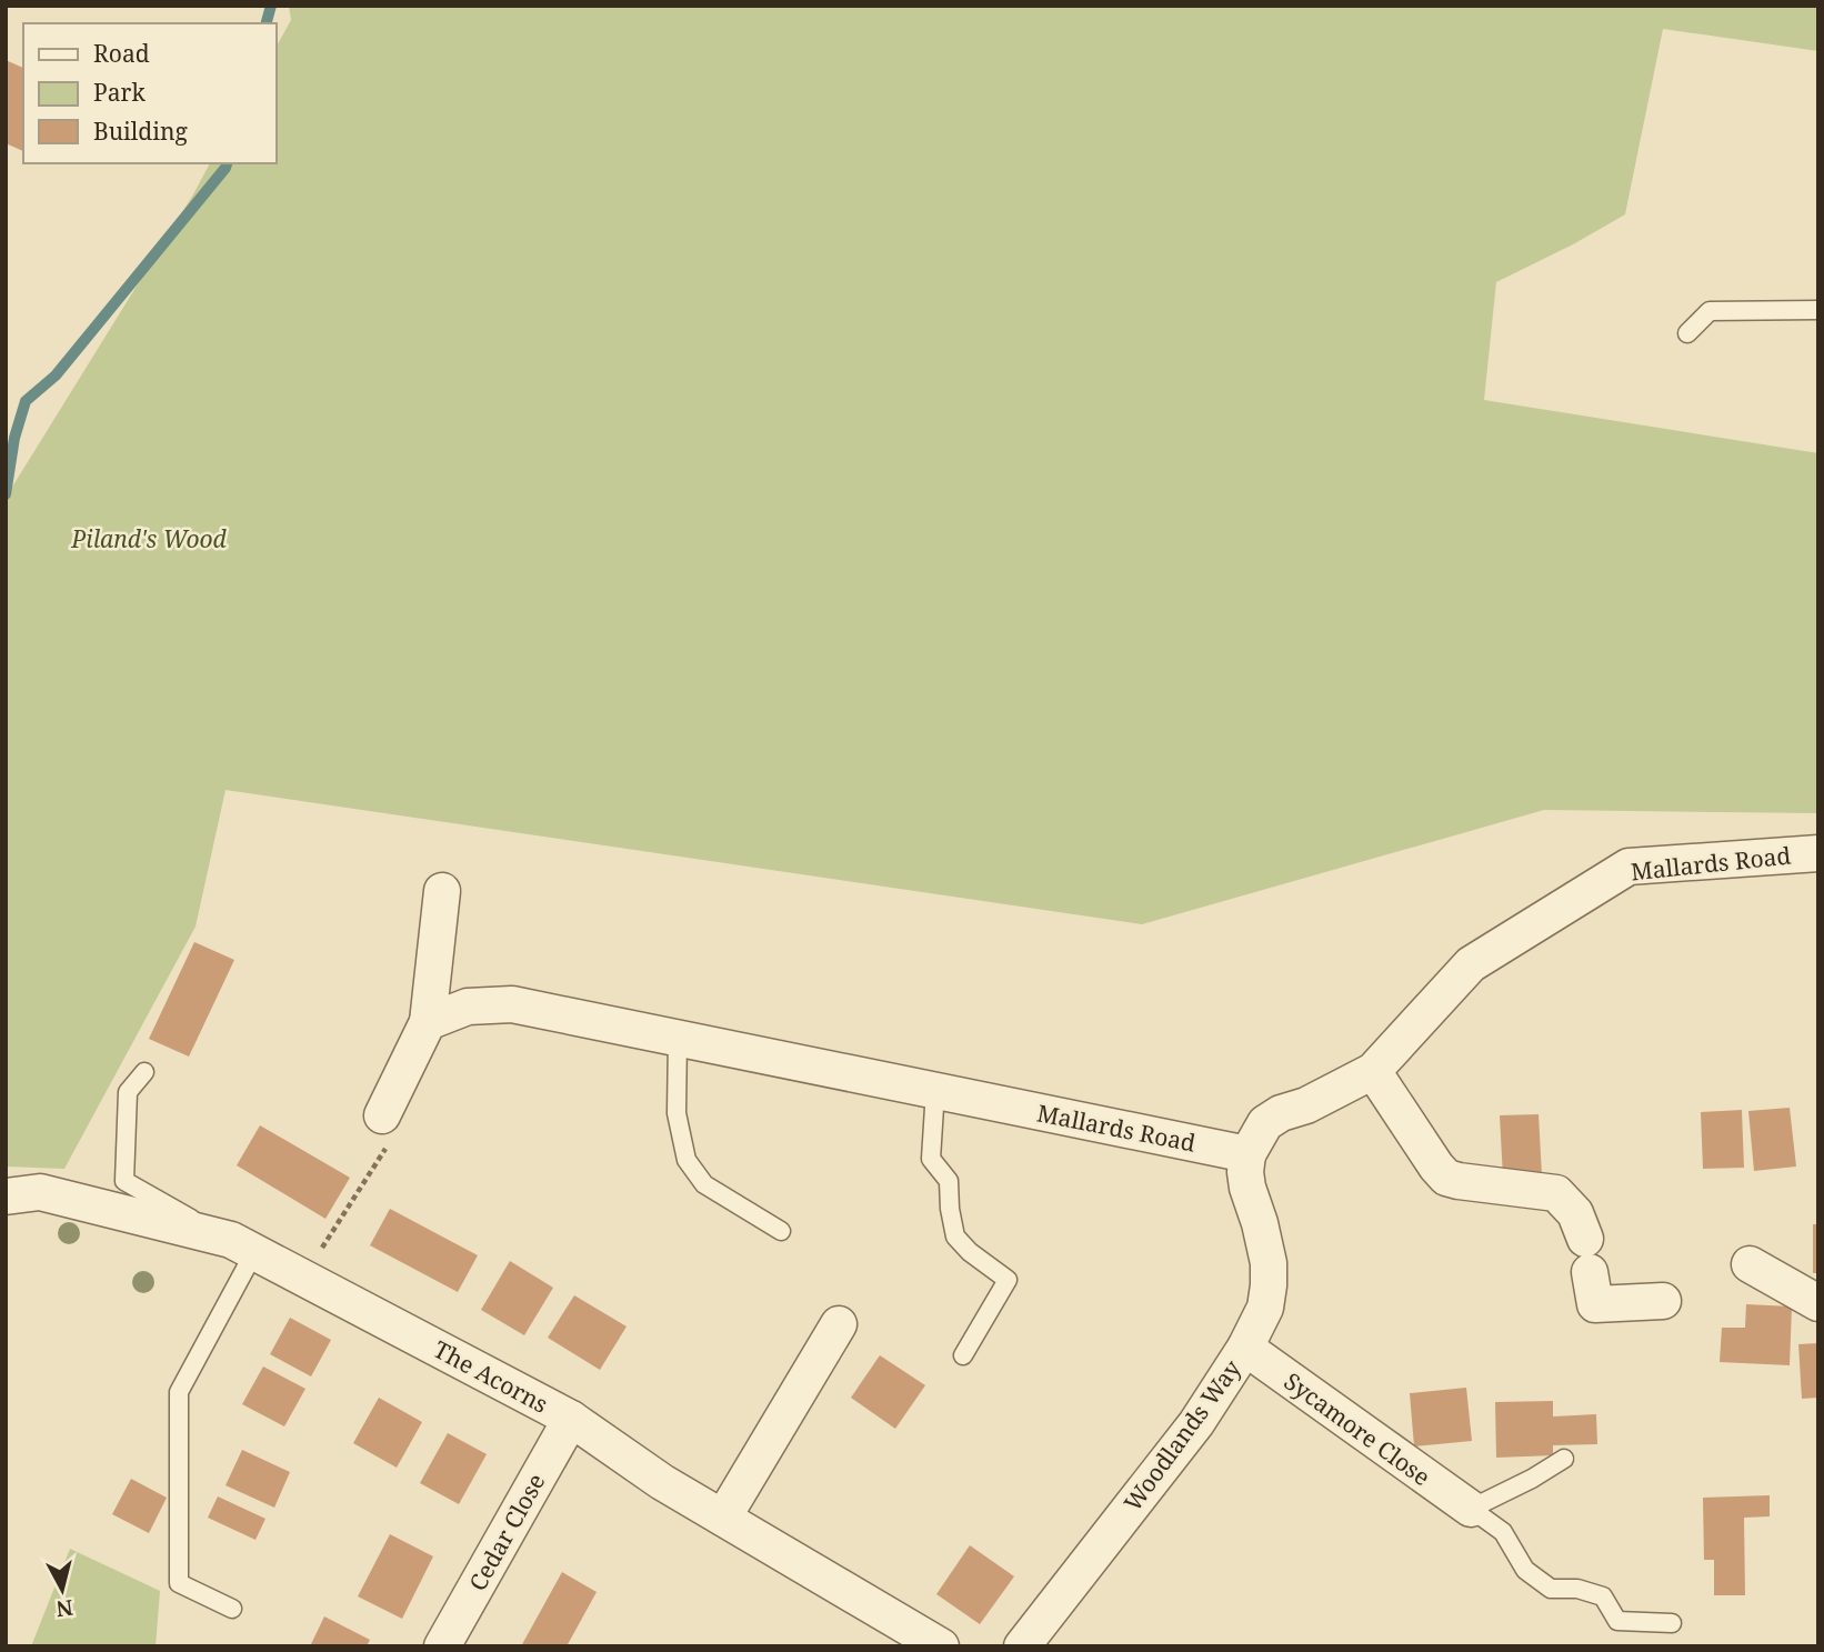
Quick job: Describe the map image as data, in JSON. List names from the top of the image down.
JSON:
{
  "streets": {
    "street": [
      "Mallards Road",
      "The Acorns",
      "Sycamore Close",
      "Woodlands Way",
      "Cedar Close"
    ]
  },
  "crossings": [
    ["Mallards Road", "Woodlands Way"],
    ["The Acorns", "Cedar Close"],
    ["Sycamore Close", "Woodlands Way"]
  ],
  "parks": ["Piland's Wood"],
  "legend": ["Road", "Park", "Building"],
  "north": "bottom"
}
